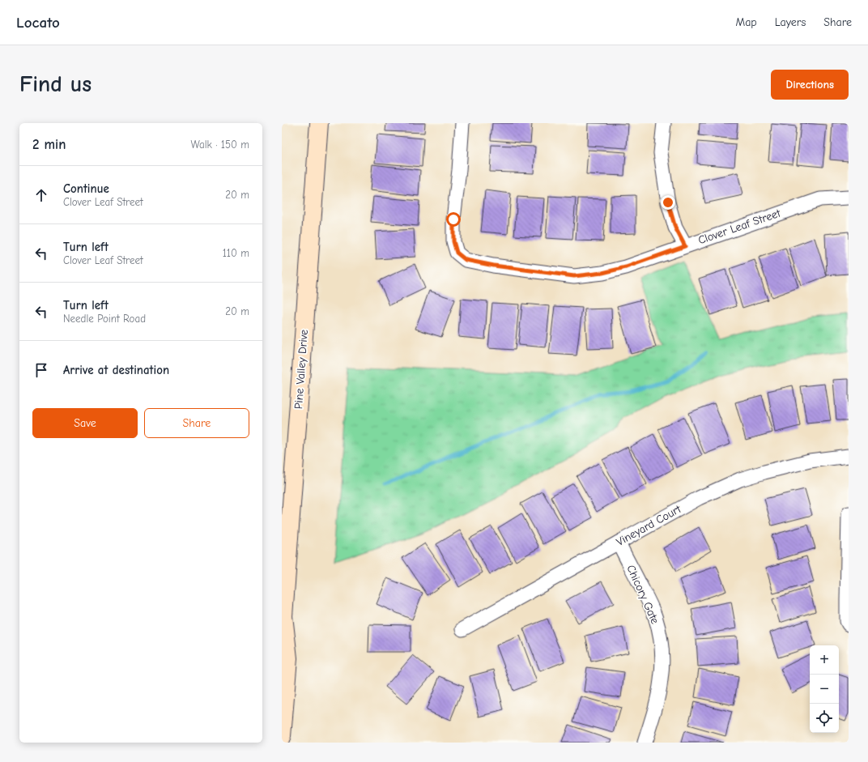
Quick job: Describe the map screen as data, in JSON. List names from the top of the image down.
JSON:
{
  "streets": {
    "main road": ["Pine Valley Drive"],
    "street": ["Clover Leaf Street", "Vineyard Court", "Chicory Gate"]
  },
  "crossings": [
    ["Vineyard Court", "Chicory Gate"]
  ],
  "page": {
    "header": "Locato",
    "nav": ["Map", "Layers", "Share"],
    "buttons": [
      "Directions",
      ["Save", "Share"]
    ],
    "title": "Find us",
    "heading": ["2 min", "Walk · 150 m"],
    "list": [
      ["Continue", "Clover Leaf Street", "20 m"],
      ["Turn left", "Clover Leaf Street", "110 m"],
      ["Turn left", "Needle Point Road", "20 m"],
      "Arrive at destination"
    ],
    "map_buttons": ["+", "−"]
  }
}
